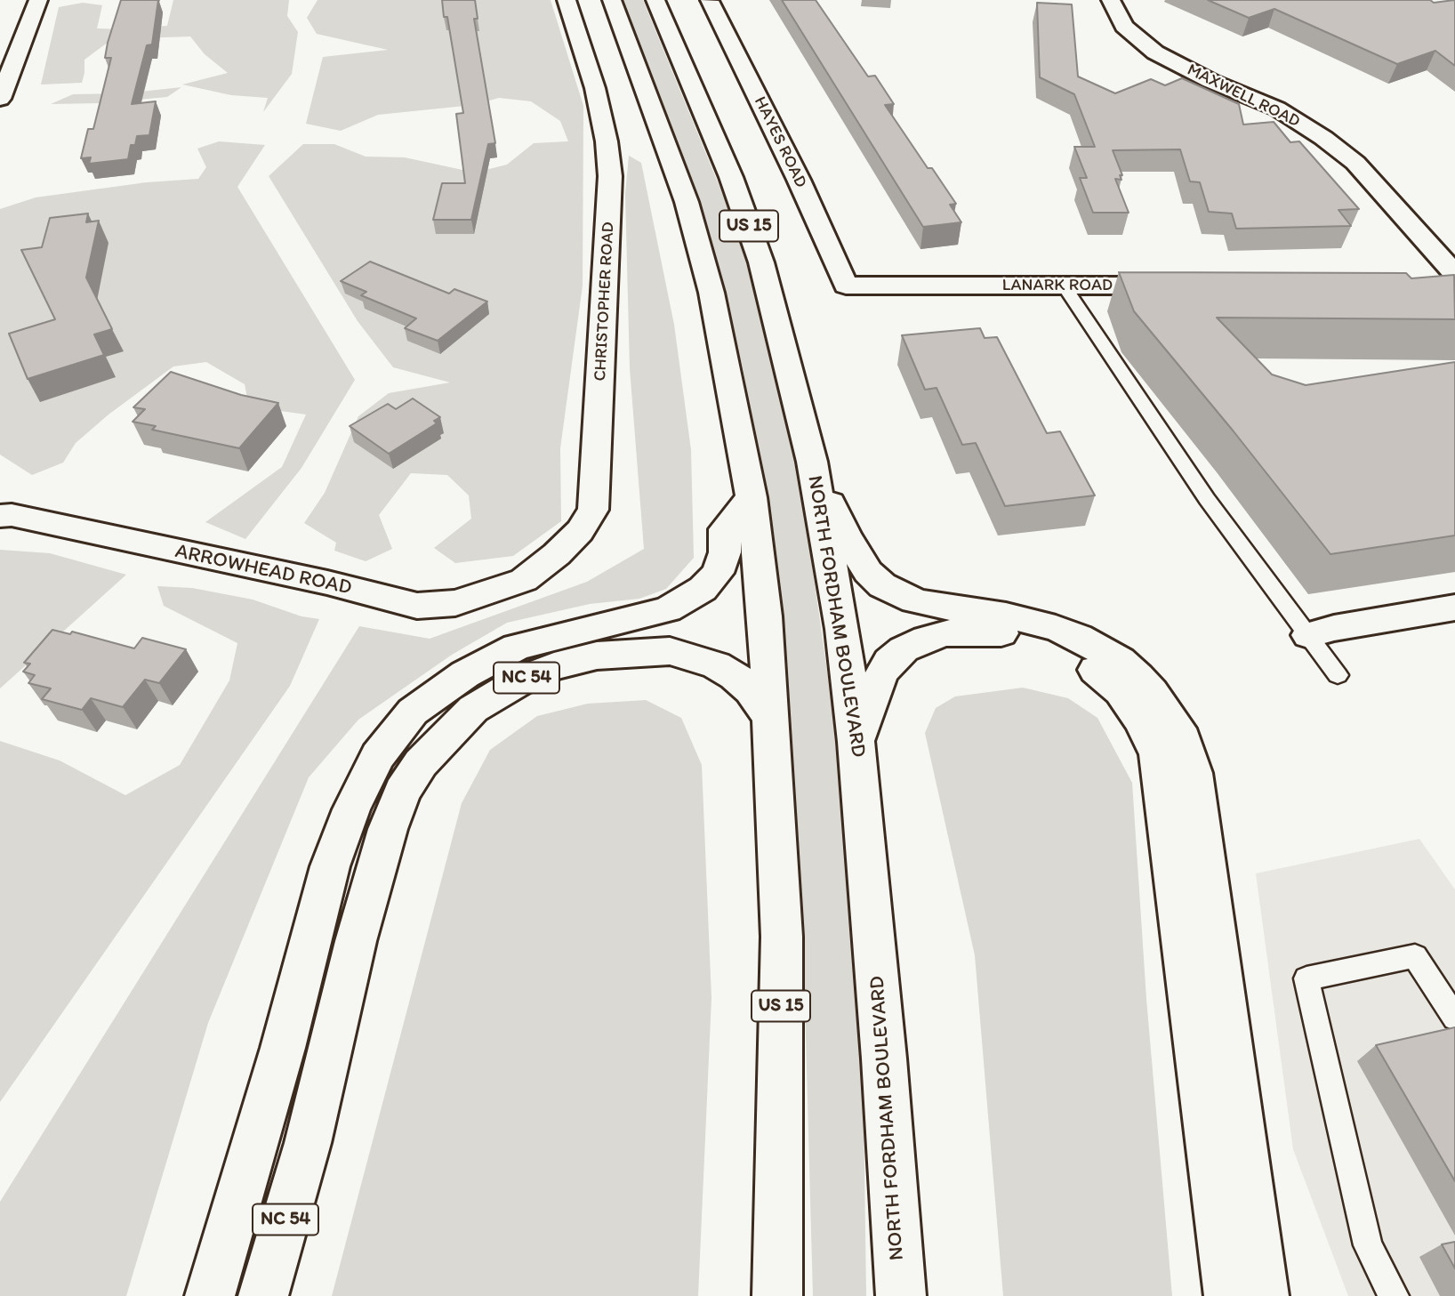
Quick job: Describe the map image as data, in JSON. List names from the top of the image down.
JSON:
{
  "streets": {
    "main road": [
      "MAXWELL ROAD",
      "HAYES ROAD",
      "US 15",
      "LANARK ROAD",
      "CHRISTOPHER ROAD",
      "ARROWHEAD ROAD",
      "NORTH FORDHAM BOULEVARD",
      "NC 54"
    ]
  },
  "crossings": [
    ["HAYES ROAD", "LANARK ROAD"],
    ["US 15", "NC 54"],
    ["CHRISTOPHER ROAD", "ARROWHEAD ROAD"]
  ]
}
